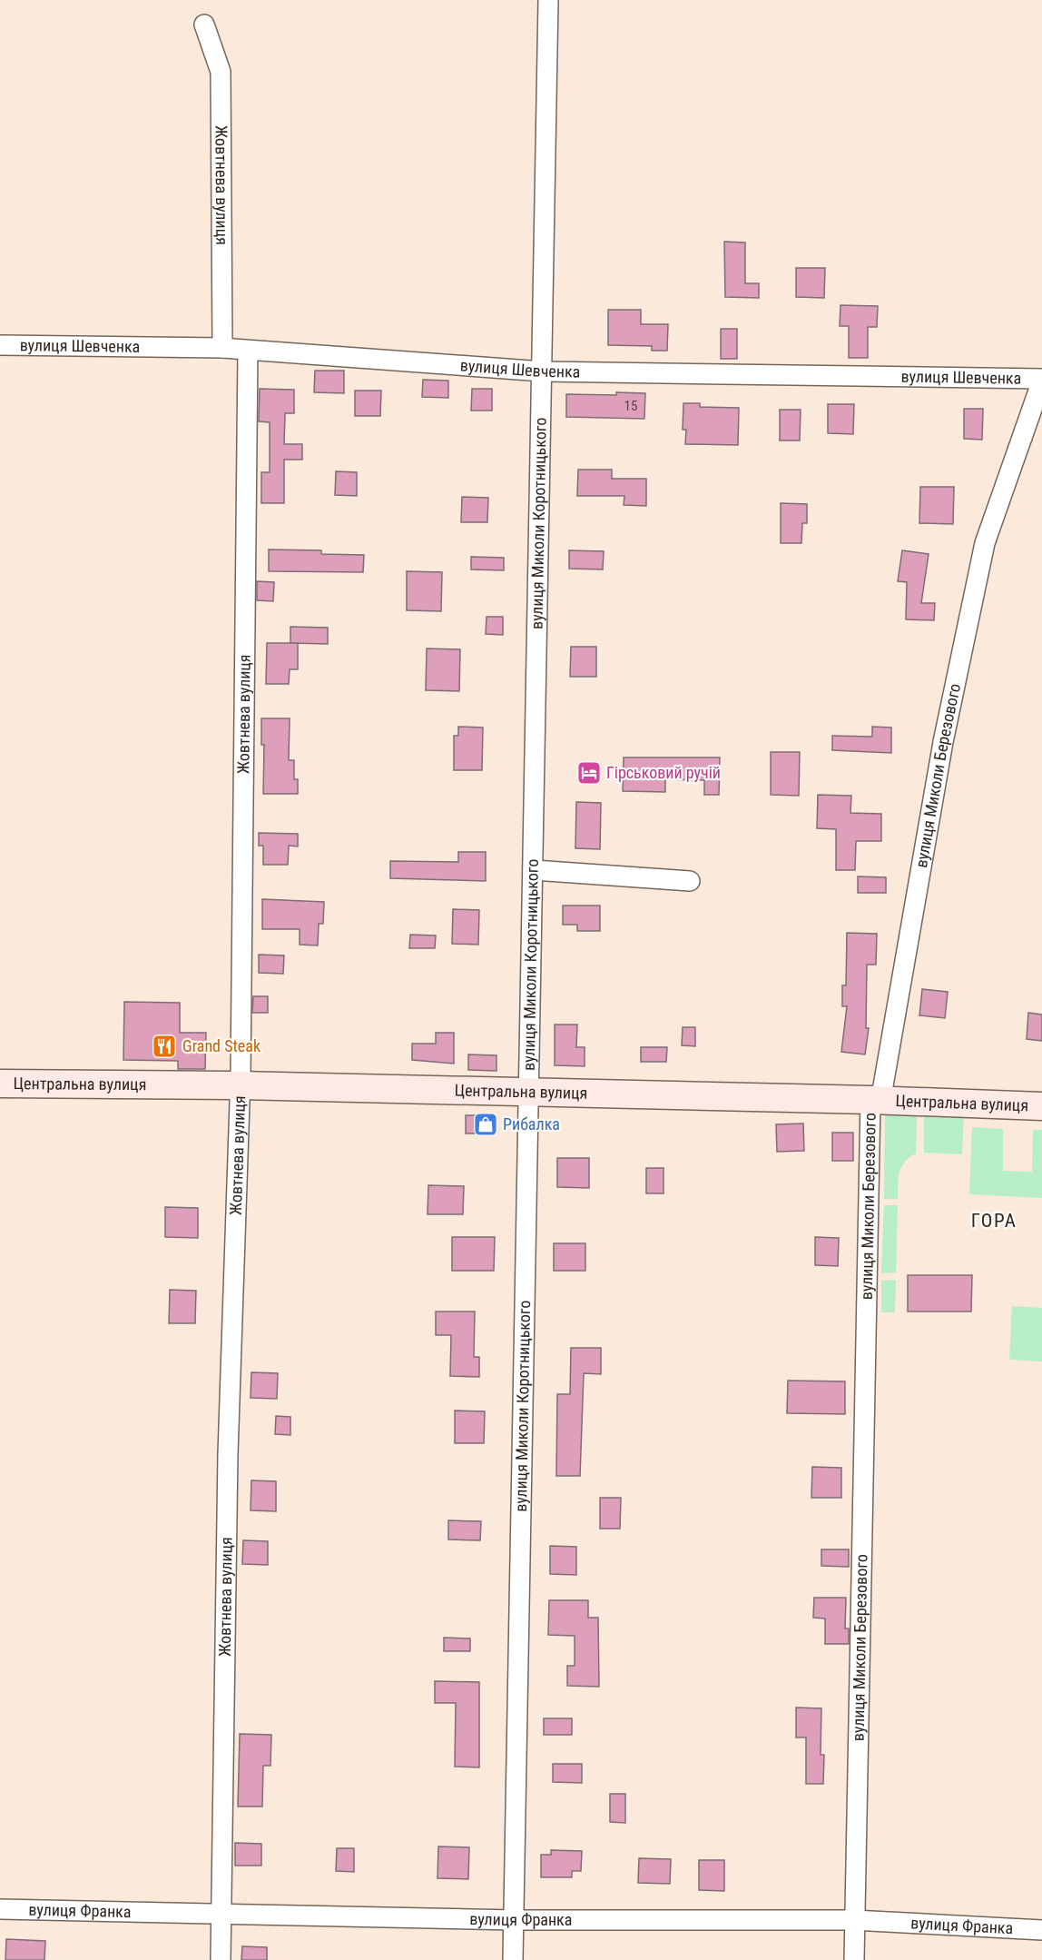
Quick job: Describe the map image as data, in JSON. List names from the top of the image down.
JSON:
{
  "streets": {
    "main road": ["Центральна вулиця"],
    "street": [
      "Жовтнева вулиця",
      "вулиця Шевченка",
      "вулиця Миколи Коротницького",
      "вулиця Миколи Березового",
      "вулиця Франка"
    ]
  },
  "crossings": [
    ["Жовтнева вулиця", "вулиця Шевченка"],
    ["Жовтнева вулиця", "Центральна вулиця"],
    ["Жовтнева вулиця", "вулиця Франка"],
    ["вулиця Шевченка", "вулиця Миколи Коротницького"],
    ["вулиця Шевченка", "вулиця Миколи Березового"],
    ["вулиця Миколи Коротницького", "Центральна вулиця"],
    ["вулиця Миколи Коротницького", "вулиця Франка"],
    ["вулиця Миколи Березового", "Центральна вулиця"],
    ["вулиця Миколи Березового", "вулиця Франка"]
  ],
  "districts": ["ГОРА"],
  "places": {
    "hotel": ["Гірськовий ручій"],
    "restaurant": ["Grand Steak"],
    "shop": ["Рибалка"]
  },
  "house_numbers": ["15"]
}
